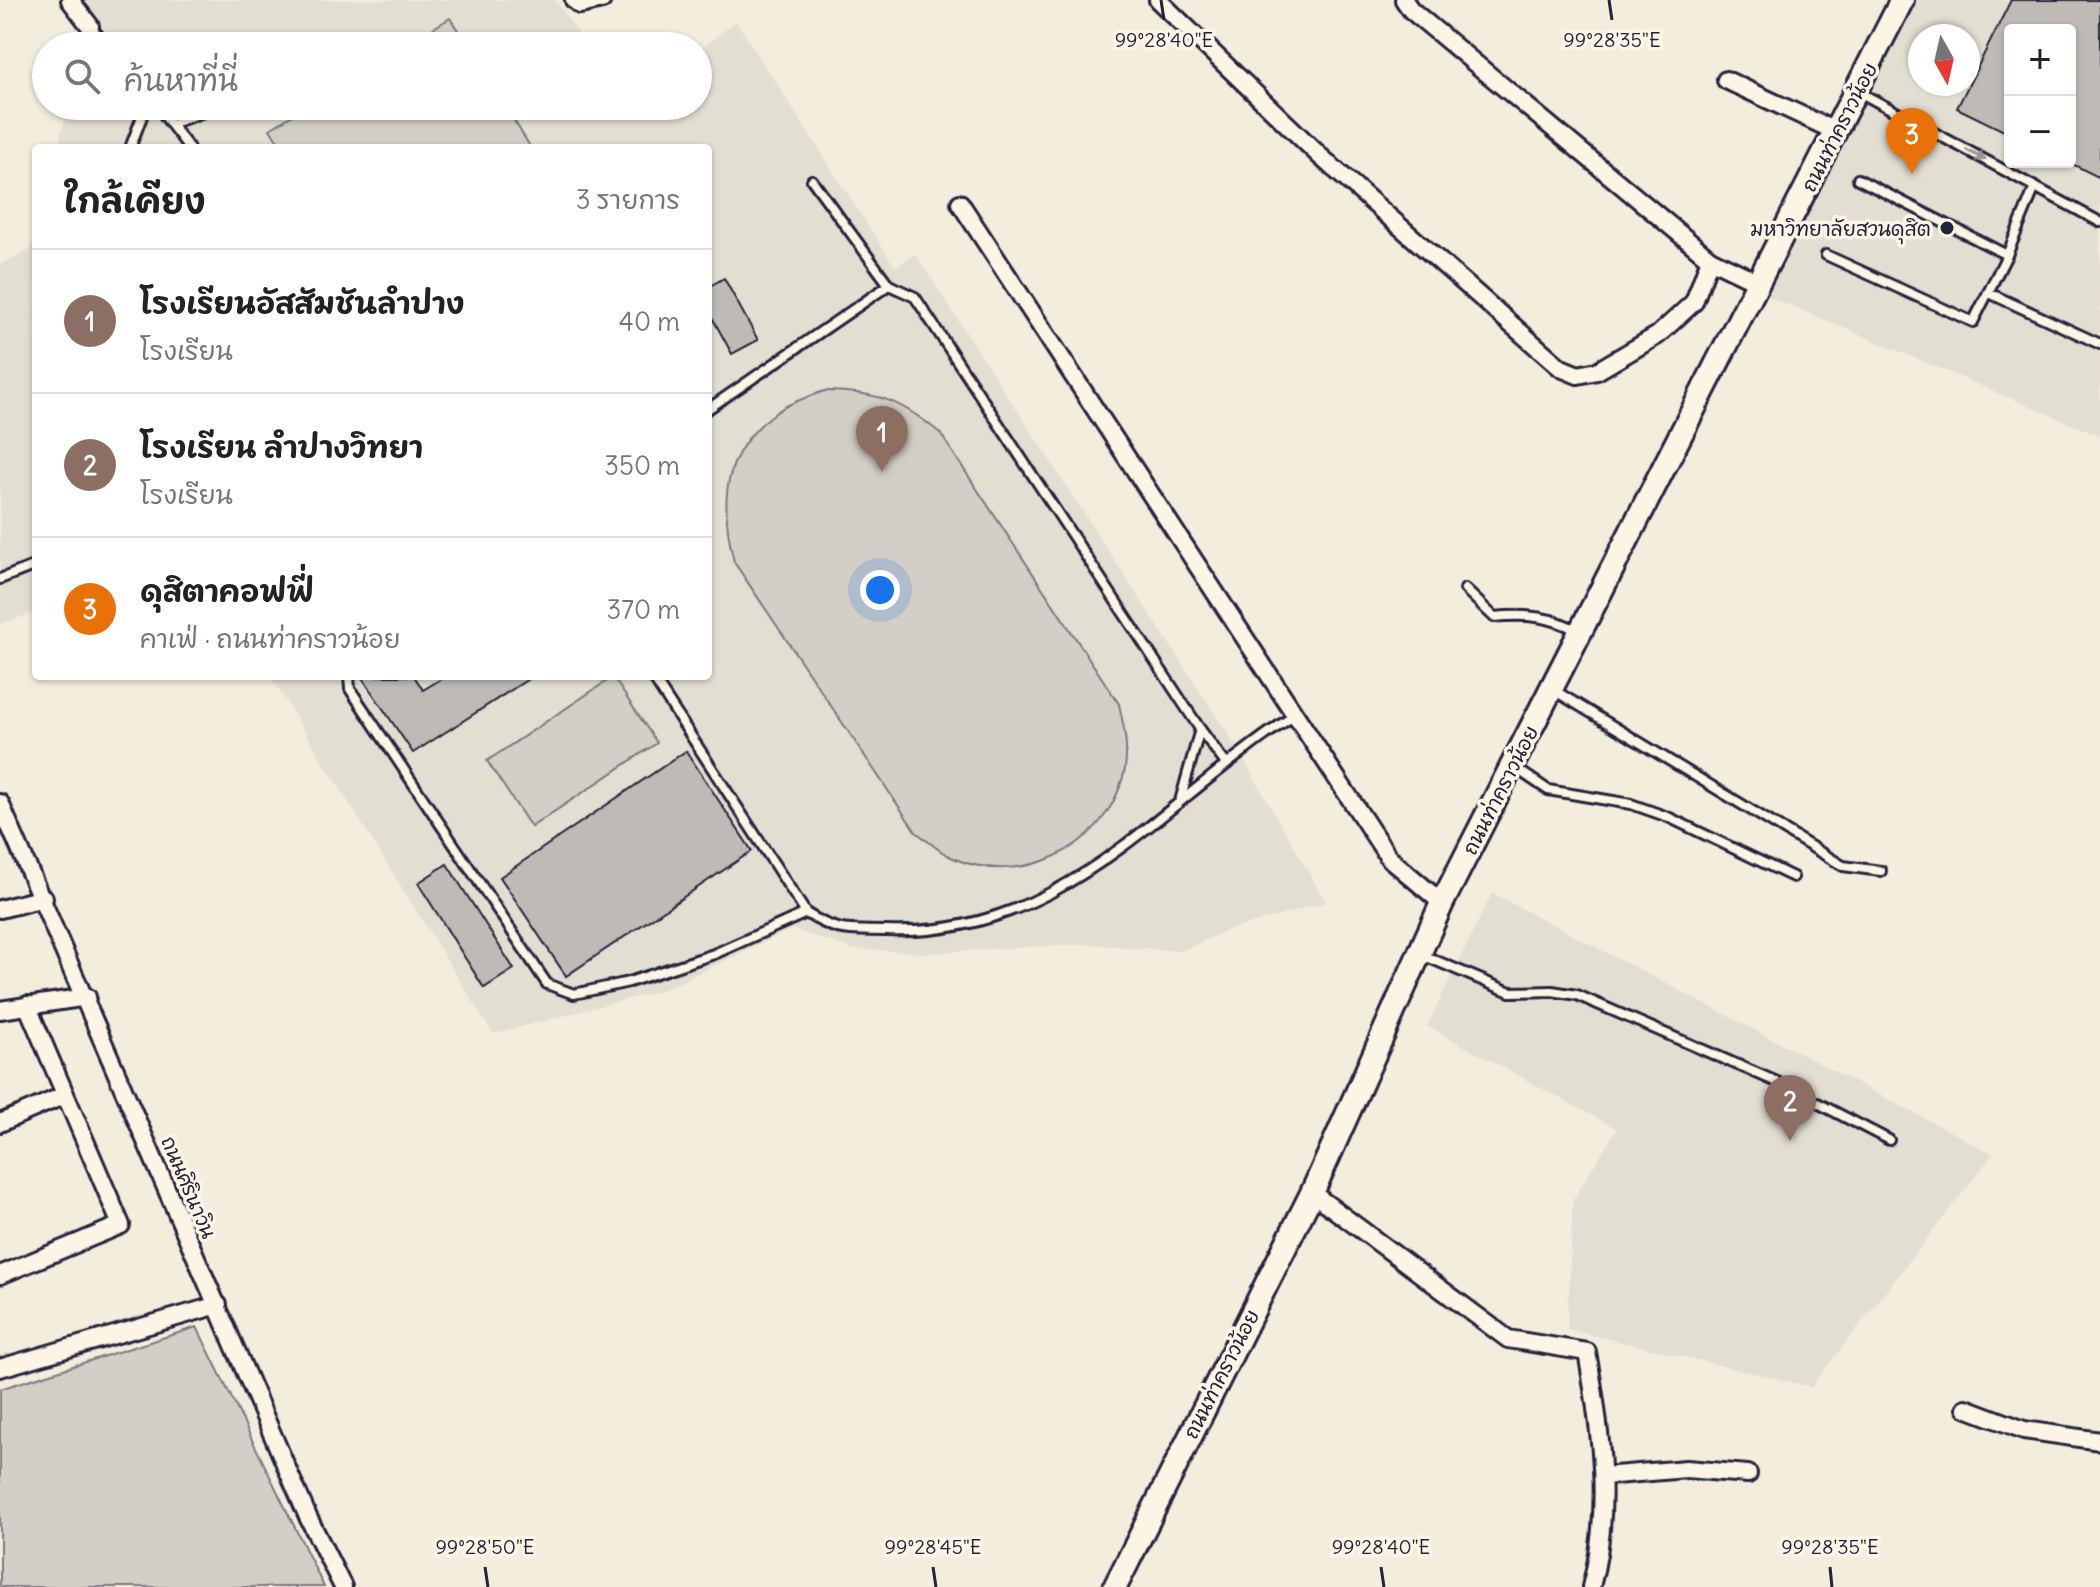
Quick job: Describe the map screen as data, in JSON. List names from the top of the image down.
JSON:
{
  "streets": {
    "street": ["ถนนท่าคราวน้อย", "ถนนศิรินาวิน"]
  },
  "places": ["มหาวิทยาลัยสวนดุสิต"],
  "north": "bottom",
  "page": {
    "map_buttons": ["+", "−"],
    "search": "ค้นหาที่นี่",
    "pins": ["3", "1", "2"],
    "heading": ["ใกล้เคียง", "3 รายการ"],
    "list": [
      {
        "mark": "1",
        "name": "โรงเรียนอัสสัมชันลำปาง",
        "note": "โรงเรียน",
        "value": "40 m"
      },
      {
        "mark": "2",
        "name": "โรงเรียน ลำปางวิทยา",
        "note": "โรงเรียน",
        "value": "350 m"
      },
      {
        "mark": "3",
        "name": "ดุสิตาคอฟฟี่",
        "note": "คาเฟ่ · ถนนท่าคราวน้อย",
        "value": "370 m"
      }
    ]
  },
  "coordinates": [
    "99°28'40\"E",
    "99°28'35\"E",
    "99°28'50\"E",
    "99°28'45\"E"
  ]
}
